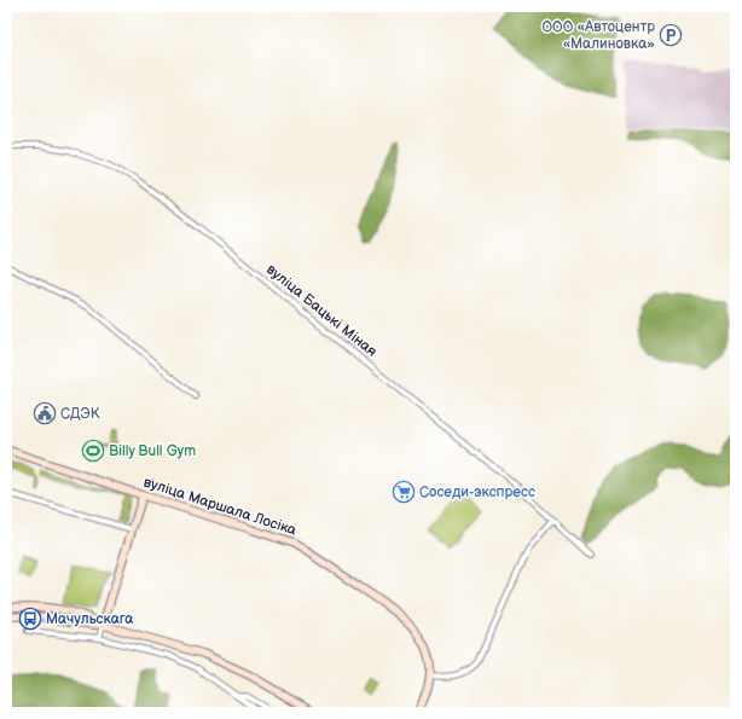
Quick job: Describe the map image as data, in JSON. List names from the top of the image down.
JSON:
{
  "streets": {
    "main road": ["вуліца Маршала Лосіка"],
    "street": ["вуліца Бацькі Міная"]
  },
  "places": {
    "parking": ["ООО «Автоцентр «Малиновка»"],
    "public building": ["СДЭК"],
    "sports": ["Billy Bull Gym"],
    "supermarket": ["Соседи-экспресс"],
    "bus stop": ["Мачульскага"]
  }
}
